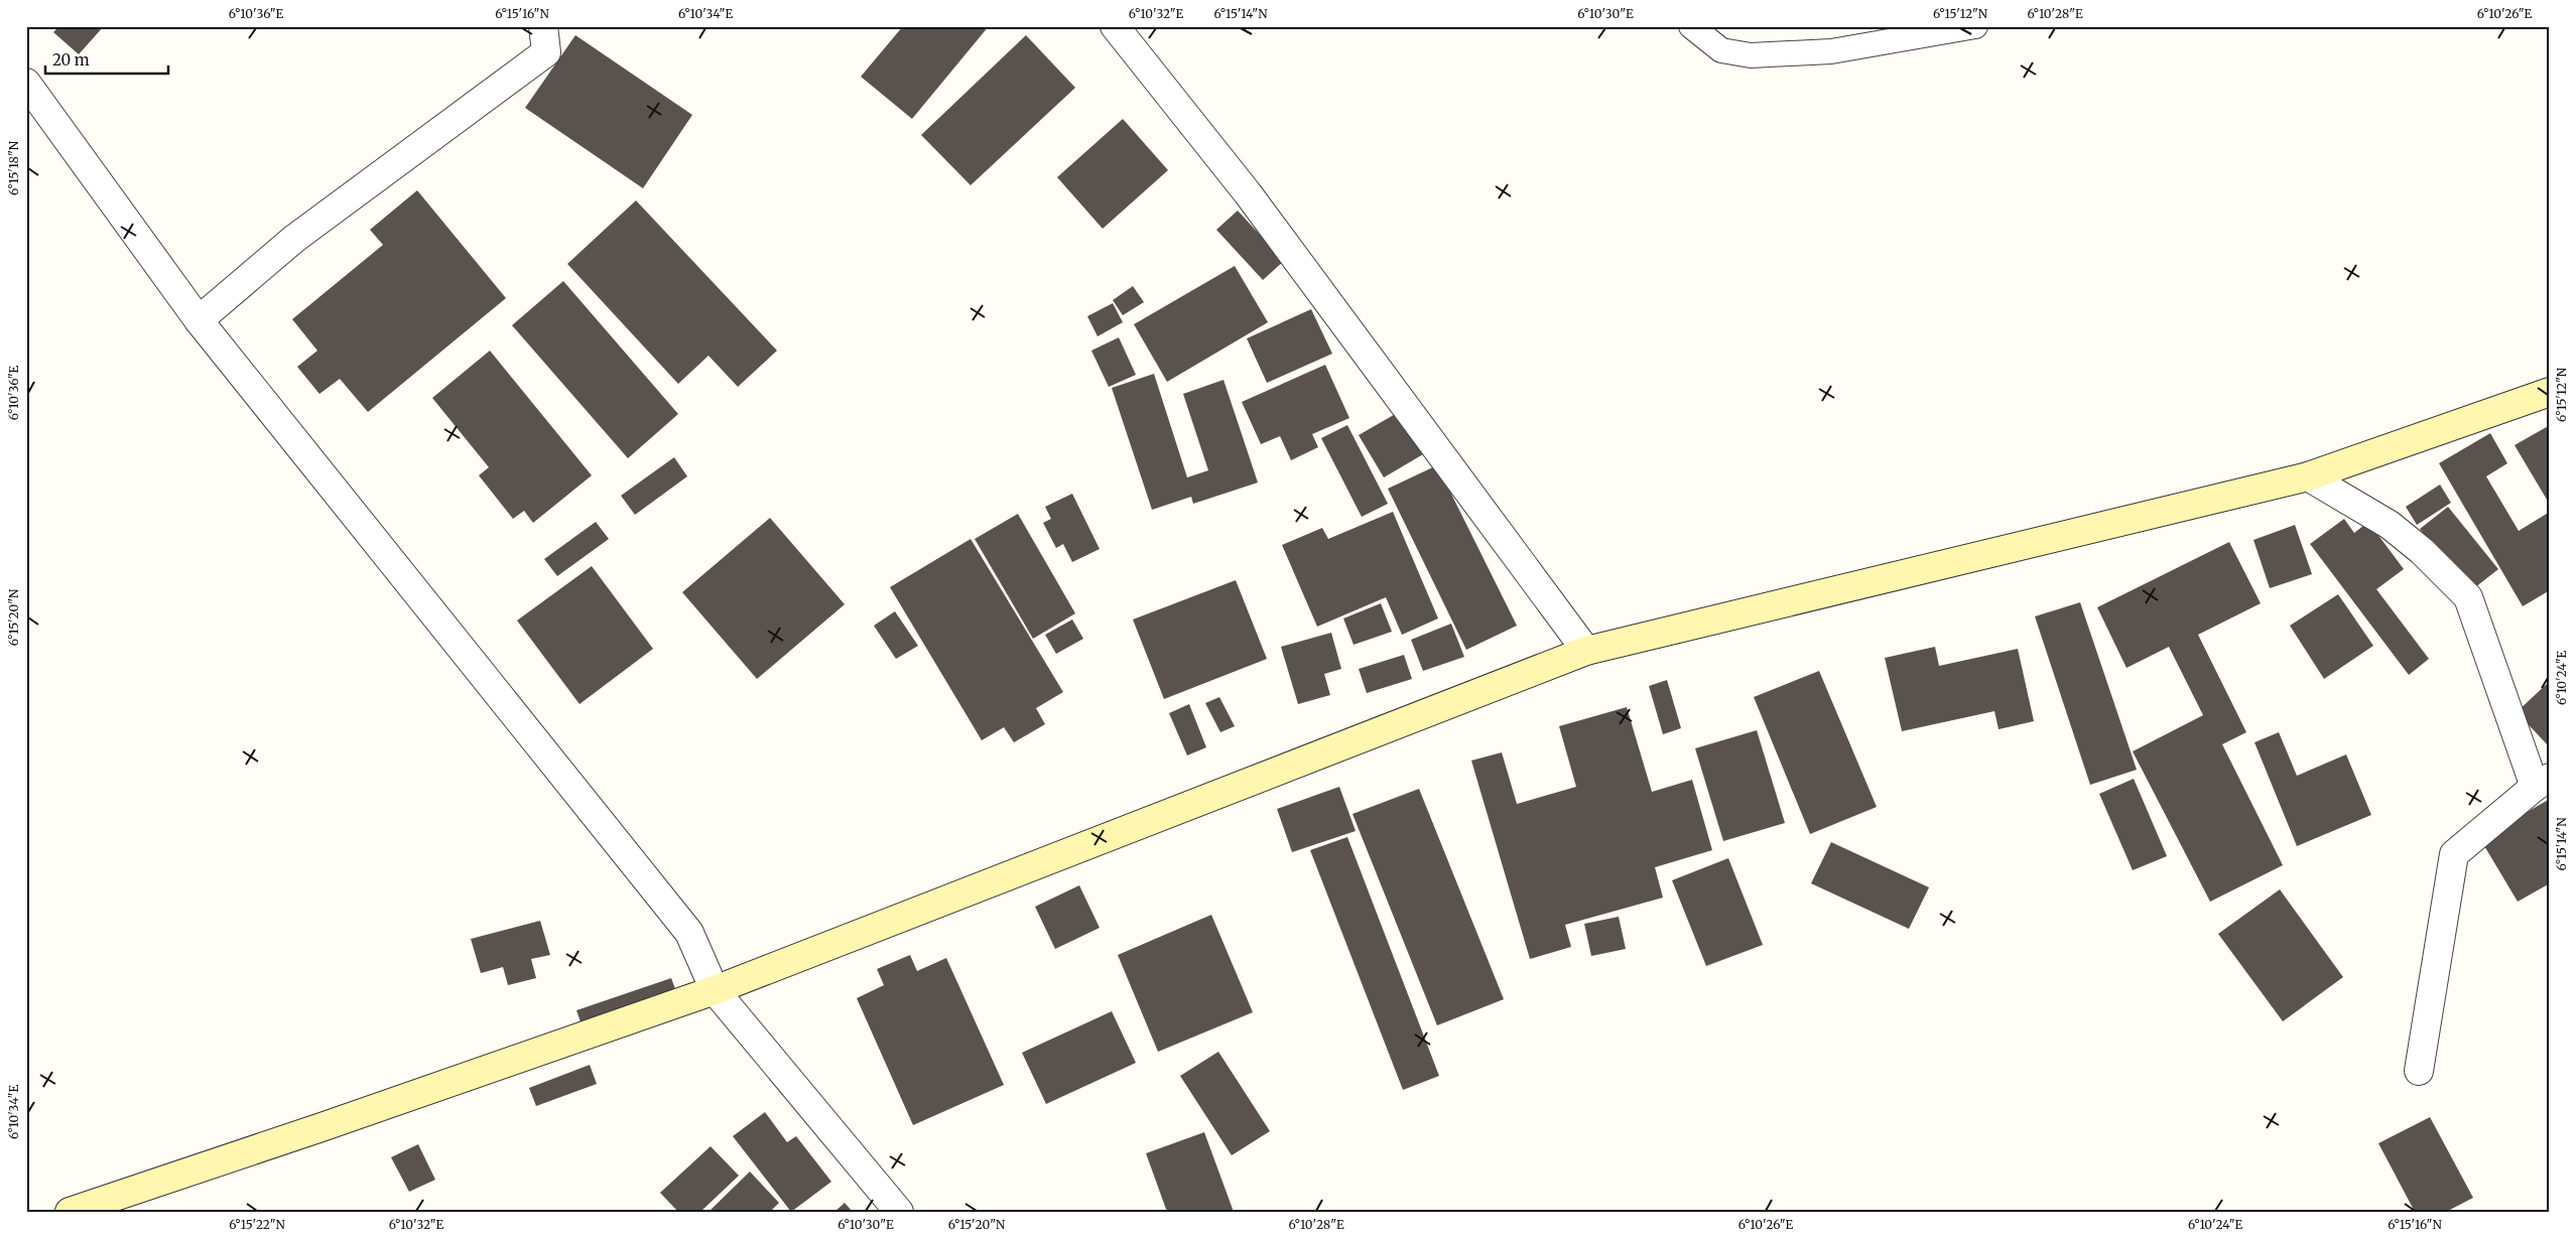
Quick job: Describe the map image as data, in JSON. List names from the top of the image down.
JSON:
{
  "scale_bar": "20 m",
  "coordinates": [
    "6°10'36\"E",
    "6°15'16\"N",
    "6°10'34\"E",
    "6°10'32\"E",
    "6°15'14\"N",
    "6°10'30\"E",
    "6°15'12\"N",
    "6°10'28\"E",
    "6°10'26\"E",
    "6°15'18\"N",
    "6°15'20\"N",
    "6°10'24\"E",
    "6°15'22\"N"
  ]
}
